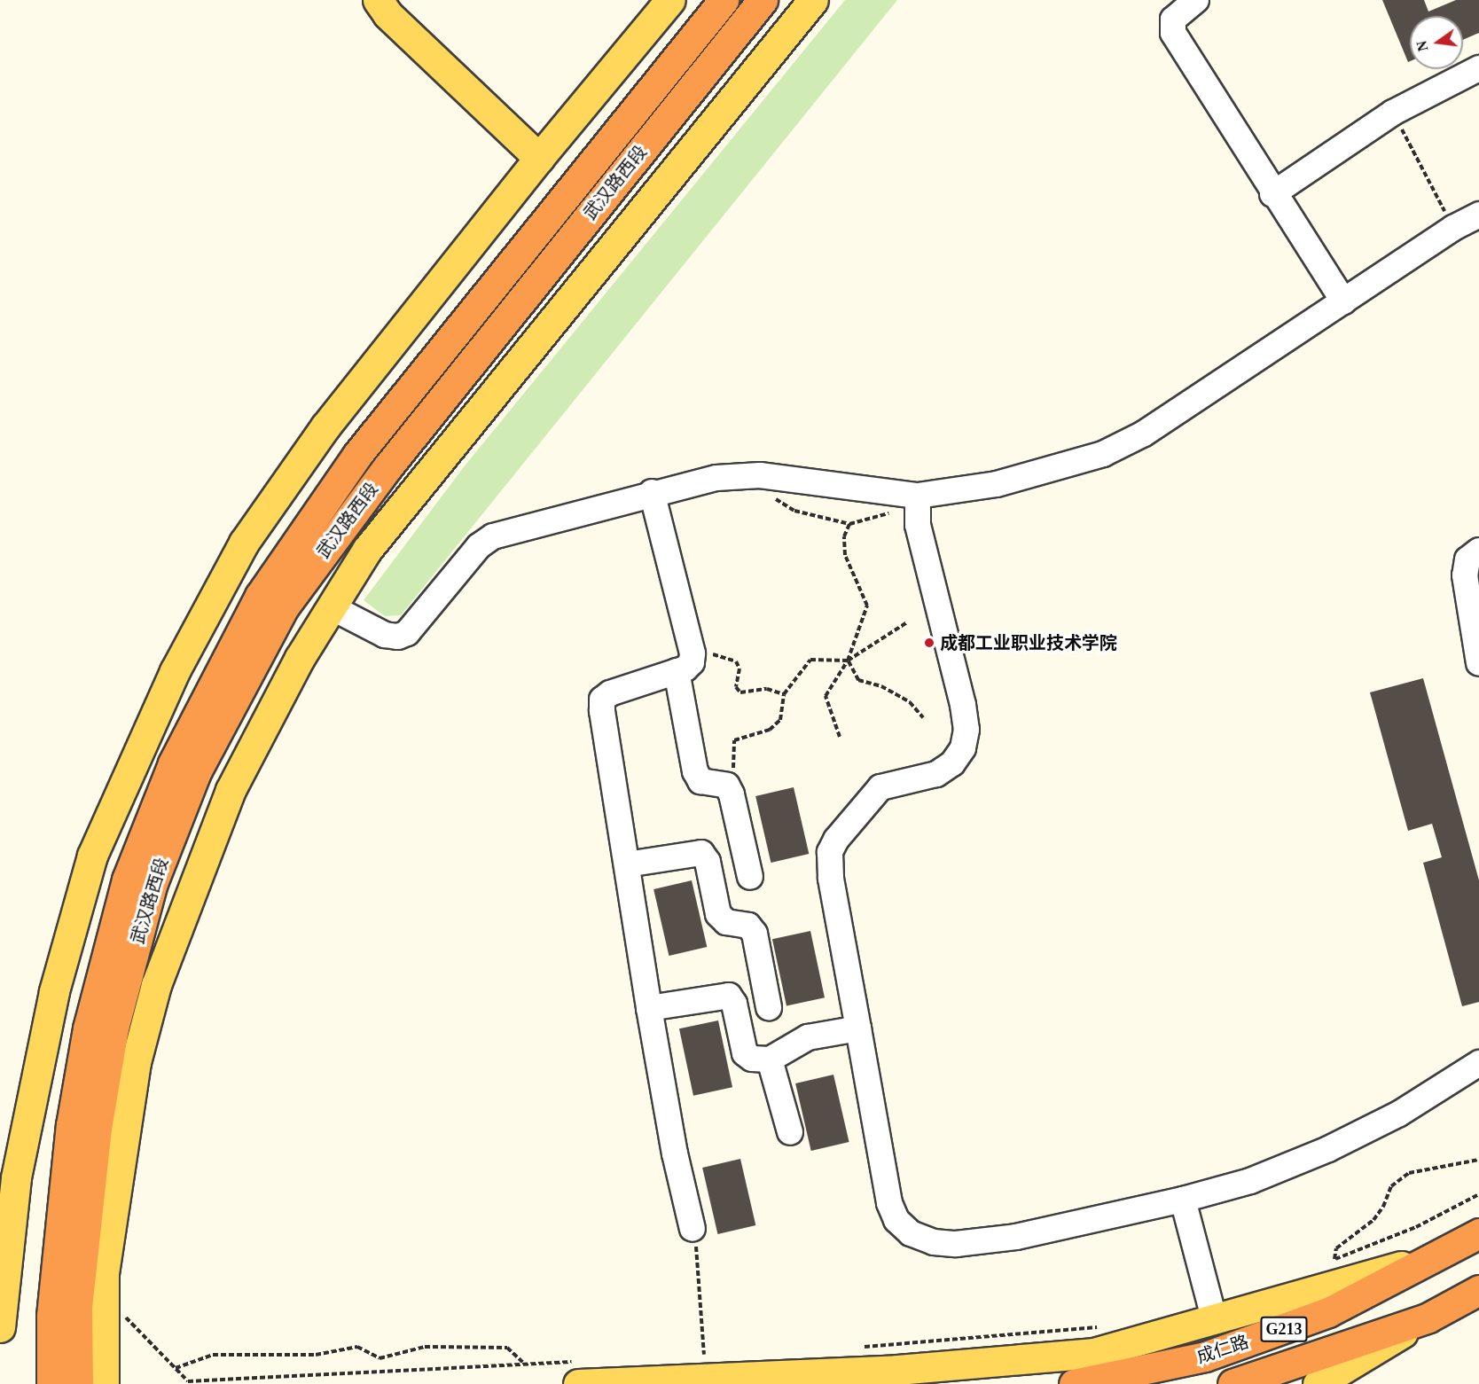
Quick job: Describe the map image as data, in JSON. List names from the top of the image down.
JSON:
{
  "streets": {
    "highway": ["武汉路西段", "G213", "成仁路"]
  },
  "places": ["成都工业职业技术学院"],
  "north": "left"
}
